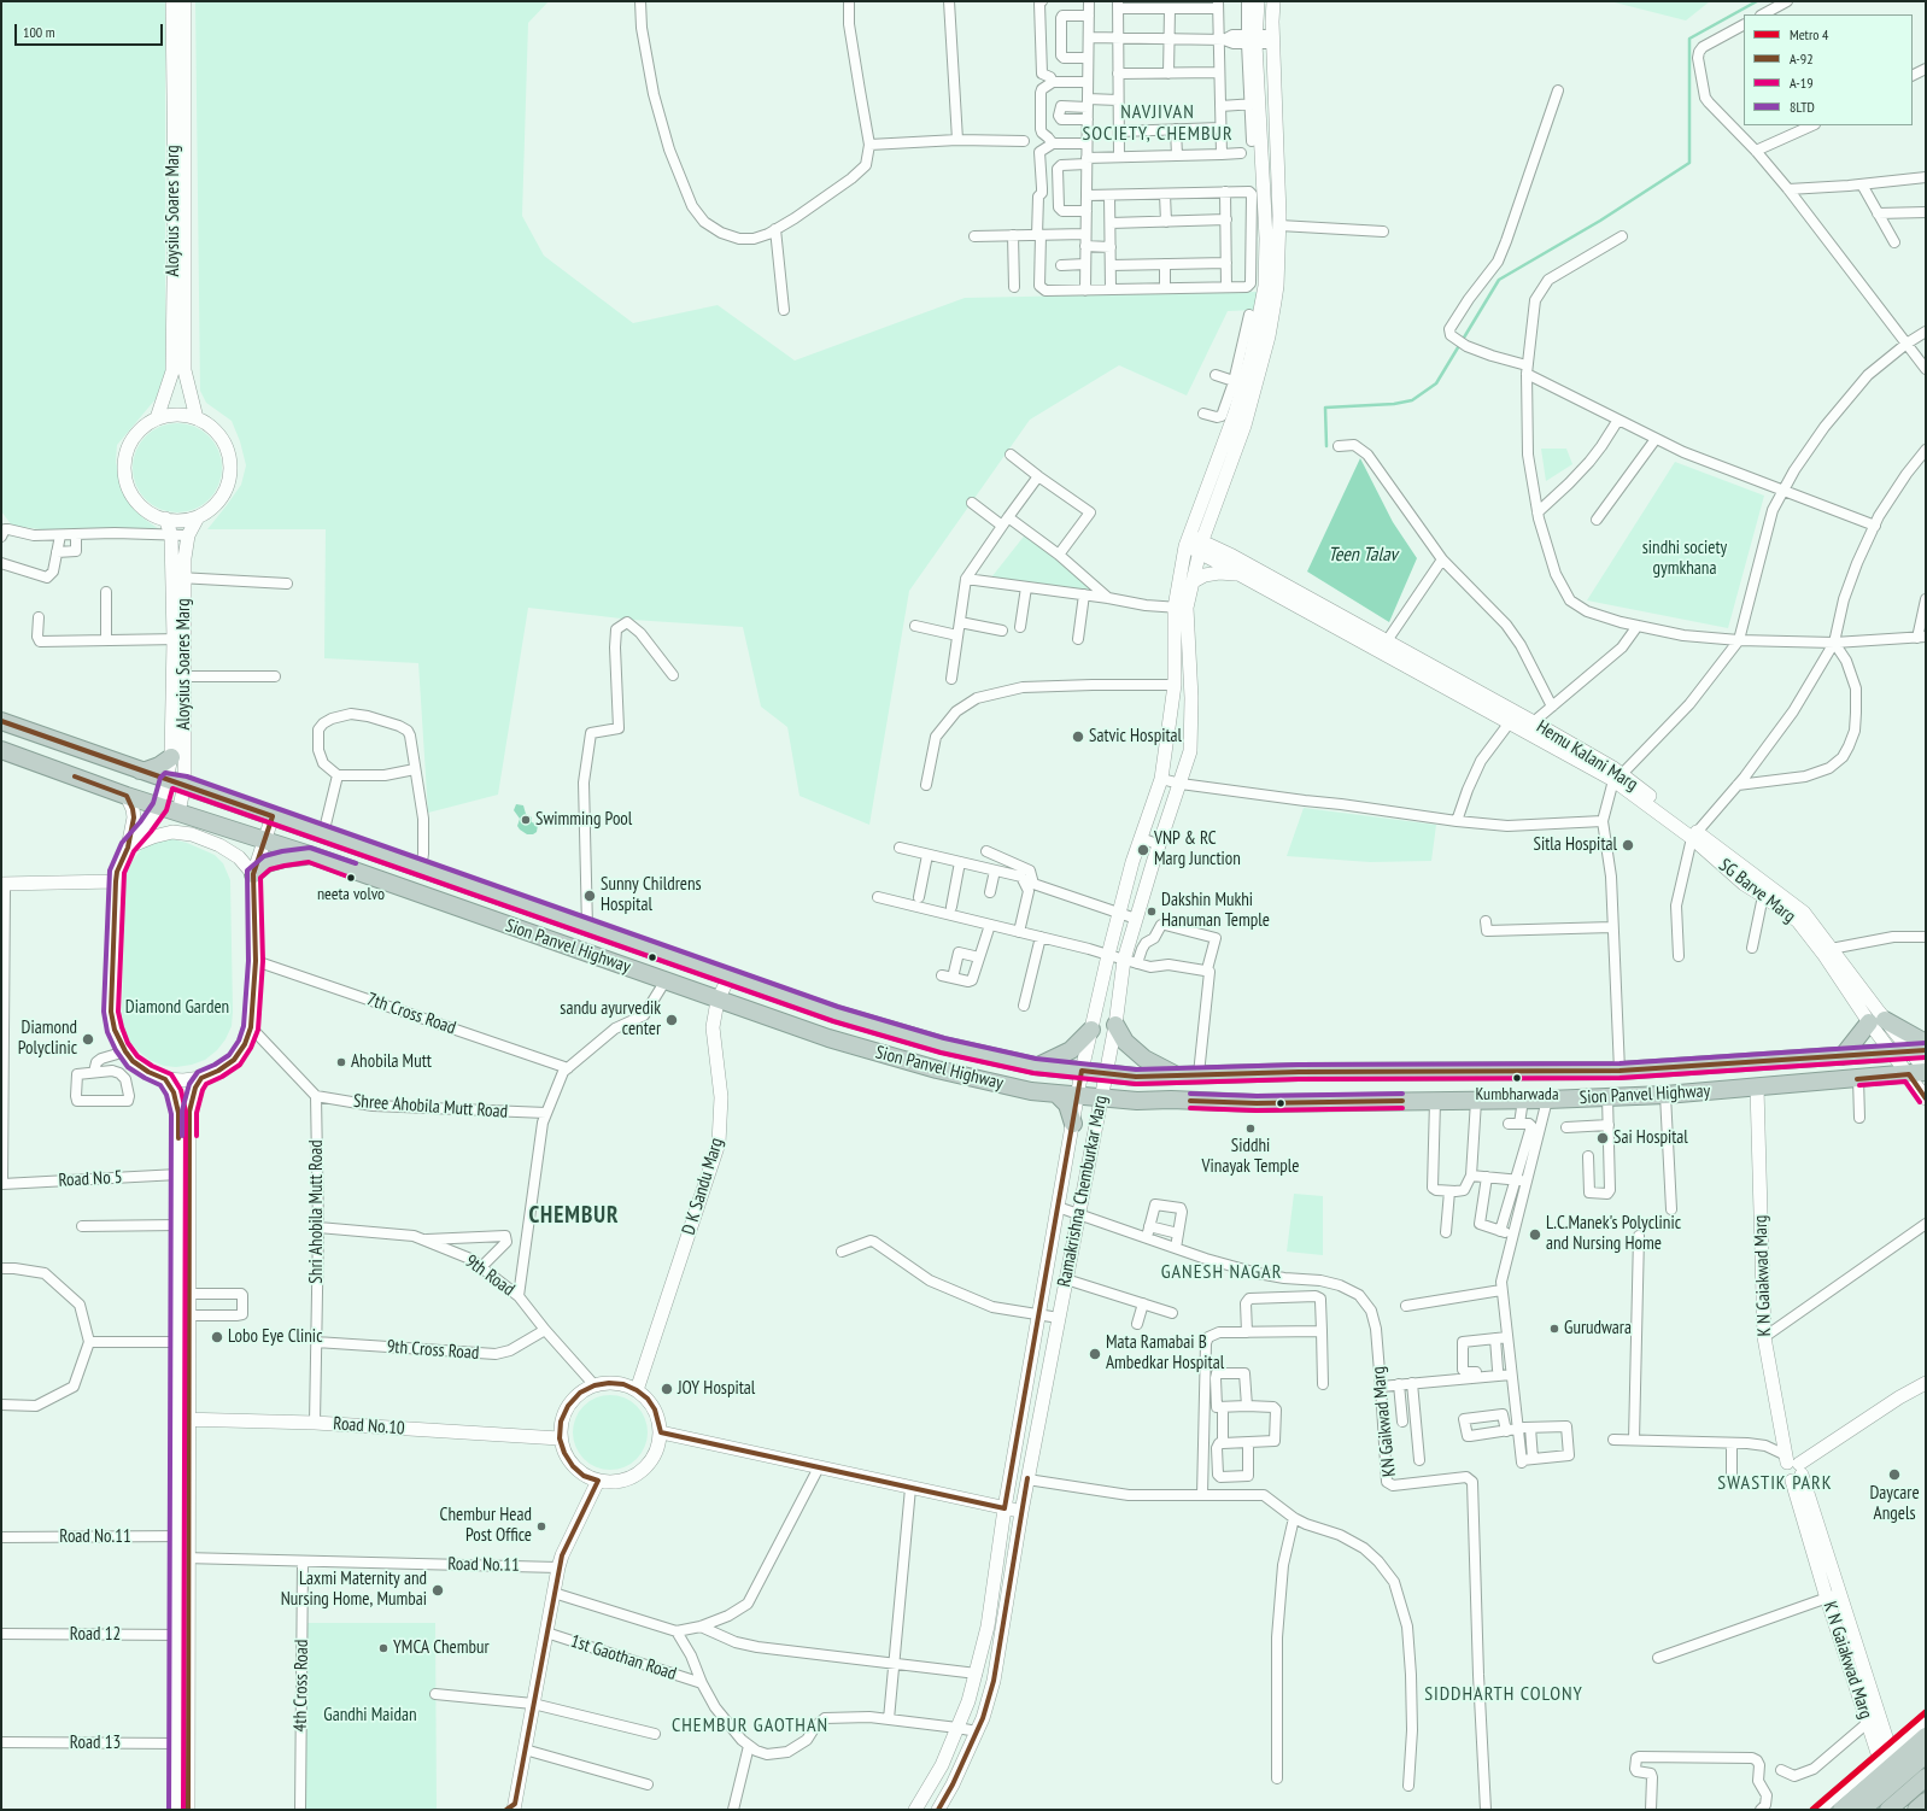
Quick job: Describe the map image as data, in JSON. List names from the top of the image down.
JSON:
{
  "streets": {
    "highway": ["Sion Panvel Highway"],
    "main road": [
      "Aloysius Soares Marg",
      "Hemu Kalani Marg",
      "SG Barve Marg",
      "D K Sandu Marg",
      "Ramakrishna Chemburkar Marg",
      "K N Gaiakwad Marg",
      "Road No.10"
    ],
    "street": [
      "7th Cross Road",
      "Shree Ahobila Mutt Road",
      "Road No 5",
      "Shri Ahobila Mutt Road",
      "9th Road",
      "9th Cross Road",
      "KN Gaikwad Marg",
      "Road No.11",
      "Road 12",
      "1st Gaothan Road",
      "4th Cross Road",
      "Road 13"
    ]
  },
  "crossings": [
    ["Aloysius Soares Marg", "Sion Panvel Highway"],
    ["Hemu Kalani Marg", "SG Barve Marg"],
    ["Hemu Kalani Marg", "Ramakrishna Chemburkar Marg"],
    ["SG Barve Marg", "Sion Panvel Highway"],
    ["Sion Panvel Highway", "D K Sandu Marg"],
    ["Sion Panvel Highway", "Ramakrishna Chemburkar Marg"],
    ["Sion Panvel Highway", "K N Gaiakwad Marg"],
    ["Shree Ahobila Mutt Road", "Shri Ahobila Mutt Road"],
    ["D K Sandu Marg", "9th Road"],
    ["D K Sandu Marg", "Road No.10"],
    ["Ramakrishna Chemburkar Marg", "KN Gaikwad Marg"],
    ["Shri Ahobila Mutt Road", "9th Road"],
    ["Shri Ahobila Mutt Road", "9th Cross Road"],
    ["Shri Ahobila Mutt Road", "Road No.10"],
    ["9th Road", "9th Cross Road"],
    ["9th Road", "Road No.10"],
    ["Road No.11", "4th Cross Road"]
  ],
  "districts": [
    "NAVJIVAN SOCIETY, CHEMBUR",
    "CHEMBUR",
    "GANESH NAGAR",
    "SWASTIK PARK",
    "SIDDHARTH COLONY",
    "CHEMBUR GAOTHAN"
  ],
  "water": ["Teen Talav"],
  "parks": ["sindhi society gymkhana", "Diamond Garden", "Gandhi Maidan"],
  "places": [
    "Satvic Hospital",
    "Swimming Pool",
    "Sitla Hospital",
    "VNP & RC Marg Junction",
    "neeta volvo",
    "Sunny Childrens Hospital",
    "Dakshin Mukhi Hanuman Temple",
    "sandu ayurvedik center",
    "Diamond Polyclinic",
    "Ahobila Mutt",
    "Kumbharwada",
    "Siddhi Vinayak Temple",
    "Sai Hospital",
    "L.C.Manek's Polyclinic and Nursing Home",
    "Gurudwara",
    "Lobo Eye Clinic",
    "Mata Ramabai B Ambedkar Hospital",
    "JOY Hospital",
    "Daycare Angels",
    "Chembur Head Post Office",
    "Laxmi Maternity and Nursing Home, Mumbai",
    "YMCA Chembur"
  ],
  "lines": [
    "transit line A-92",
    "transit line 8LTD",
    "transit line A-19",
    "metro line 4"
  ],
  "legend": [
    "Metro 4",
    "A-92",
    "A-19",
    "8LTD"
  ],
  "scale_bar": "100 m"
}
